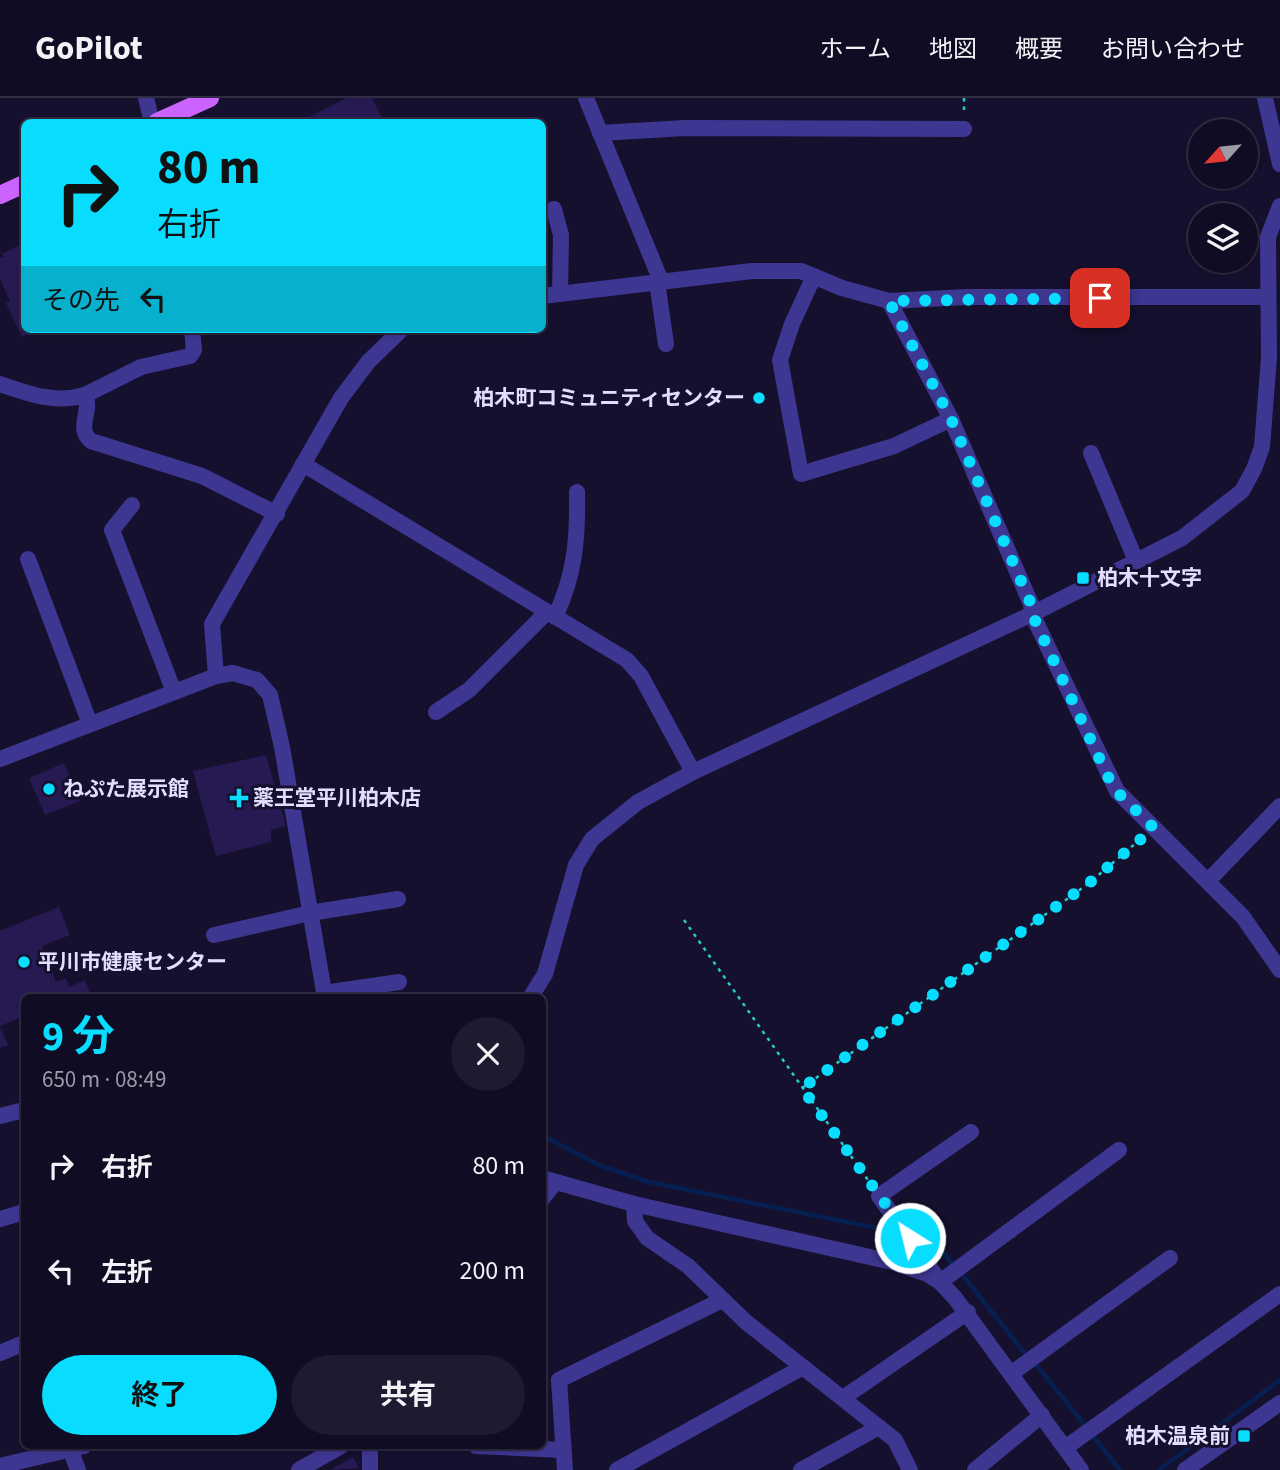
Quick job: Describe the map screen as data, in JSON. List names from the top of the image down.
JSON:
{
  "places": {
    "other": ["柏木町コミュニティセンター", "ねぷた展示館", "平川市健康センター"],
    "transit": ["柏木十文字", "柏木温泉前"],
    "health": ["薬王堂平川柏木店"]
  },
  "north": "bottom left",
  "page": {
    "header": "GoPilot",
    "nav": [
      "ホーム",
      "地図",
      "概要",
      "お問い合わせ"
    ],
    "turn": ["80 m", "右折"],
    "then": "その先",
    "heading": ["9 分", "650 m · 08:49"],
    "list": [
      {
        "name": "右折",
        "value": "80 m"
      },
      {
        "name": "左折",
        "value": "200 m"
      }
    ],
    "buttons": ["終了", "共有"]
  }
}
